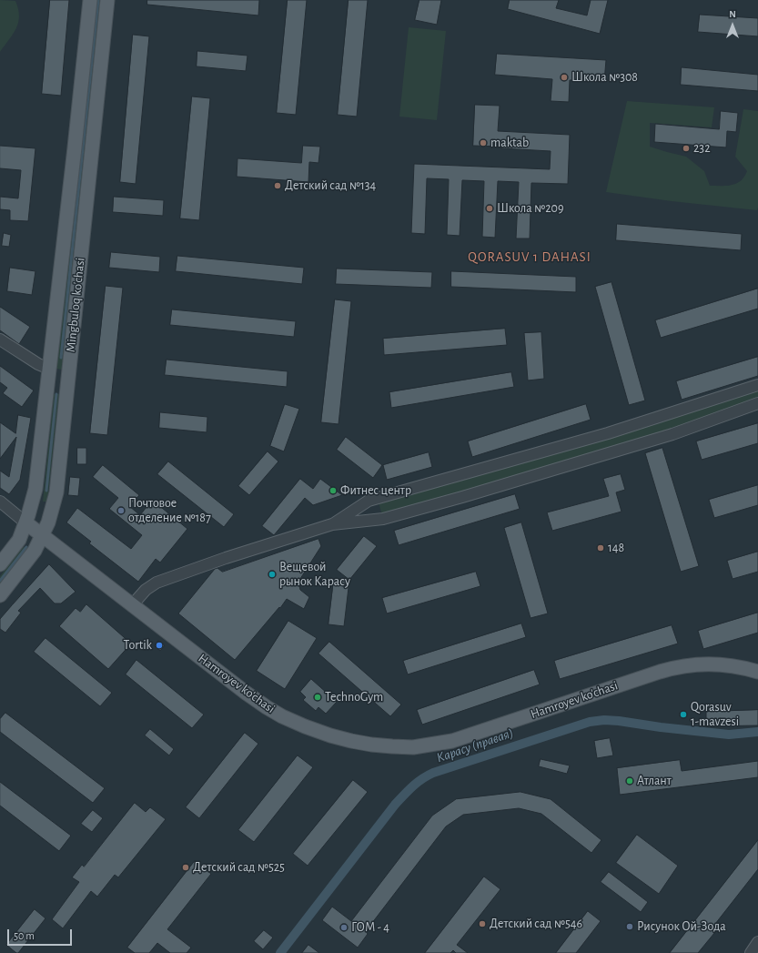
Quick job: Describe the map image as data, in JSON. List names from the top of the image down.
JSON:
{
  "streets": {
    "main road": ["Mingbuloq ko'chasi", "Hamroyev ko'chasi"]
  },
  "crossings": [
    ["Mingbuloq ko'chasi", "Hamroyev ko'chasi"]
  ],
  "districts": ["QORASUV 1 DAHASI"],
  "water": ["Карасу (правая)"],
  "places": [
    "Школа №308",
    "maktab",
    "232",
    "Детский сад №134",
    "Школа №209",
    "Фитнес центр",
    "Почтовое отделение №187",
    "148",
    "Вещевой рынок Карасу",
    "Tortik",
    "TechnoGym",
    "Qorasuv 1-mavzesi",
    "Атлант",
    "Детский сад №525",
    "Детский сад №546",
    "Рисунок Ой-Зода",
    "ГОМ - 4"
  ],
  "scale_bar": "50 m",
  "north": "top"
}
